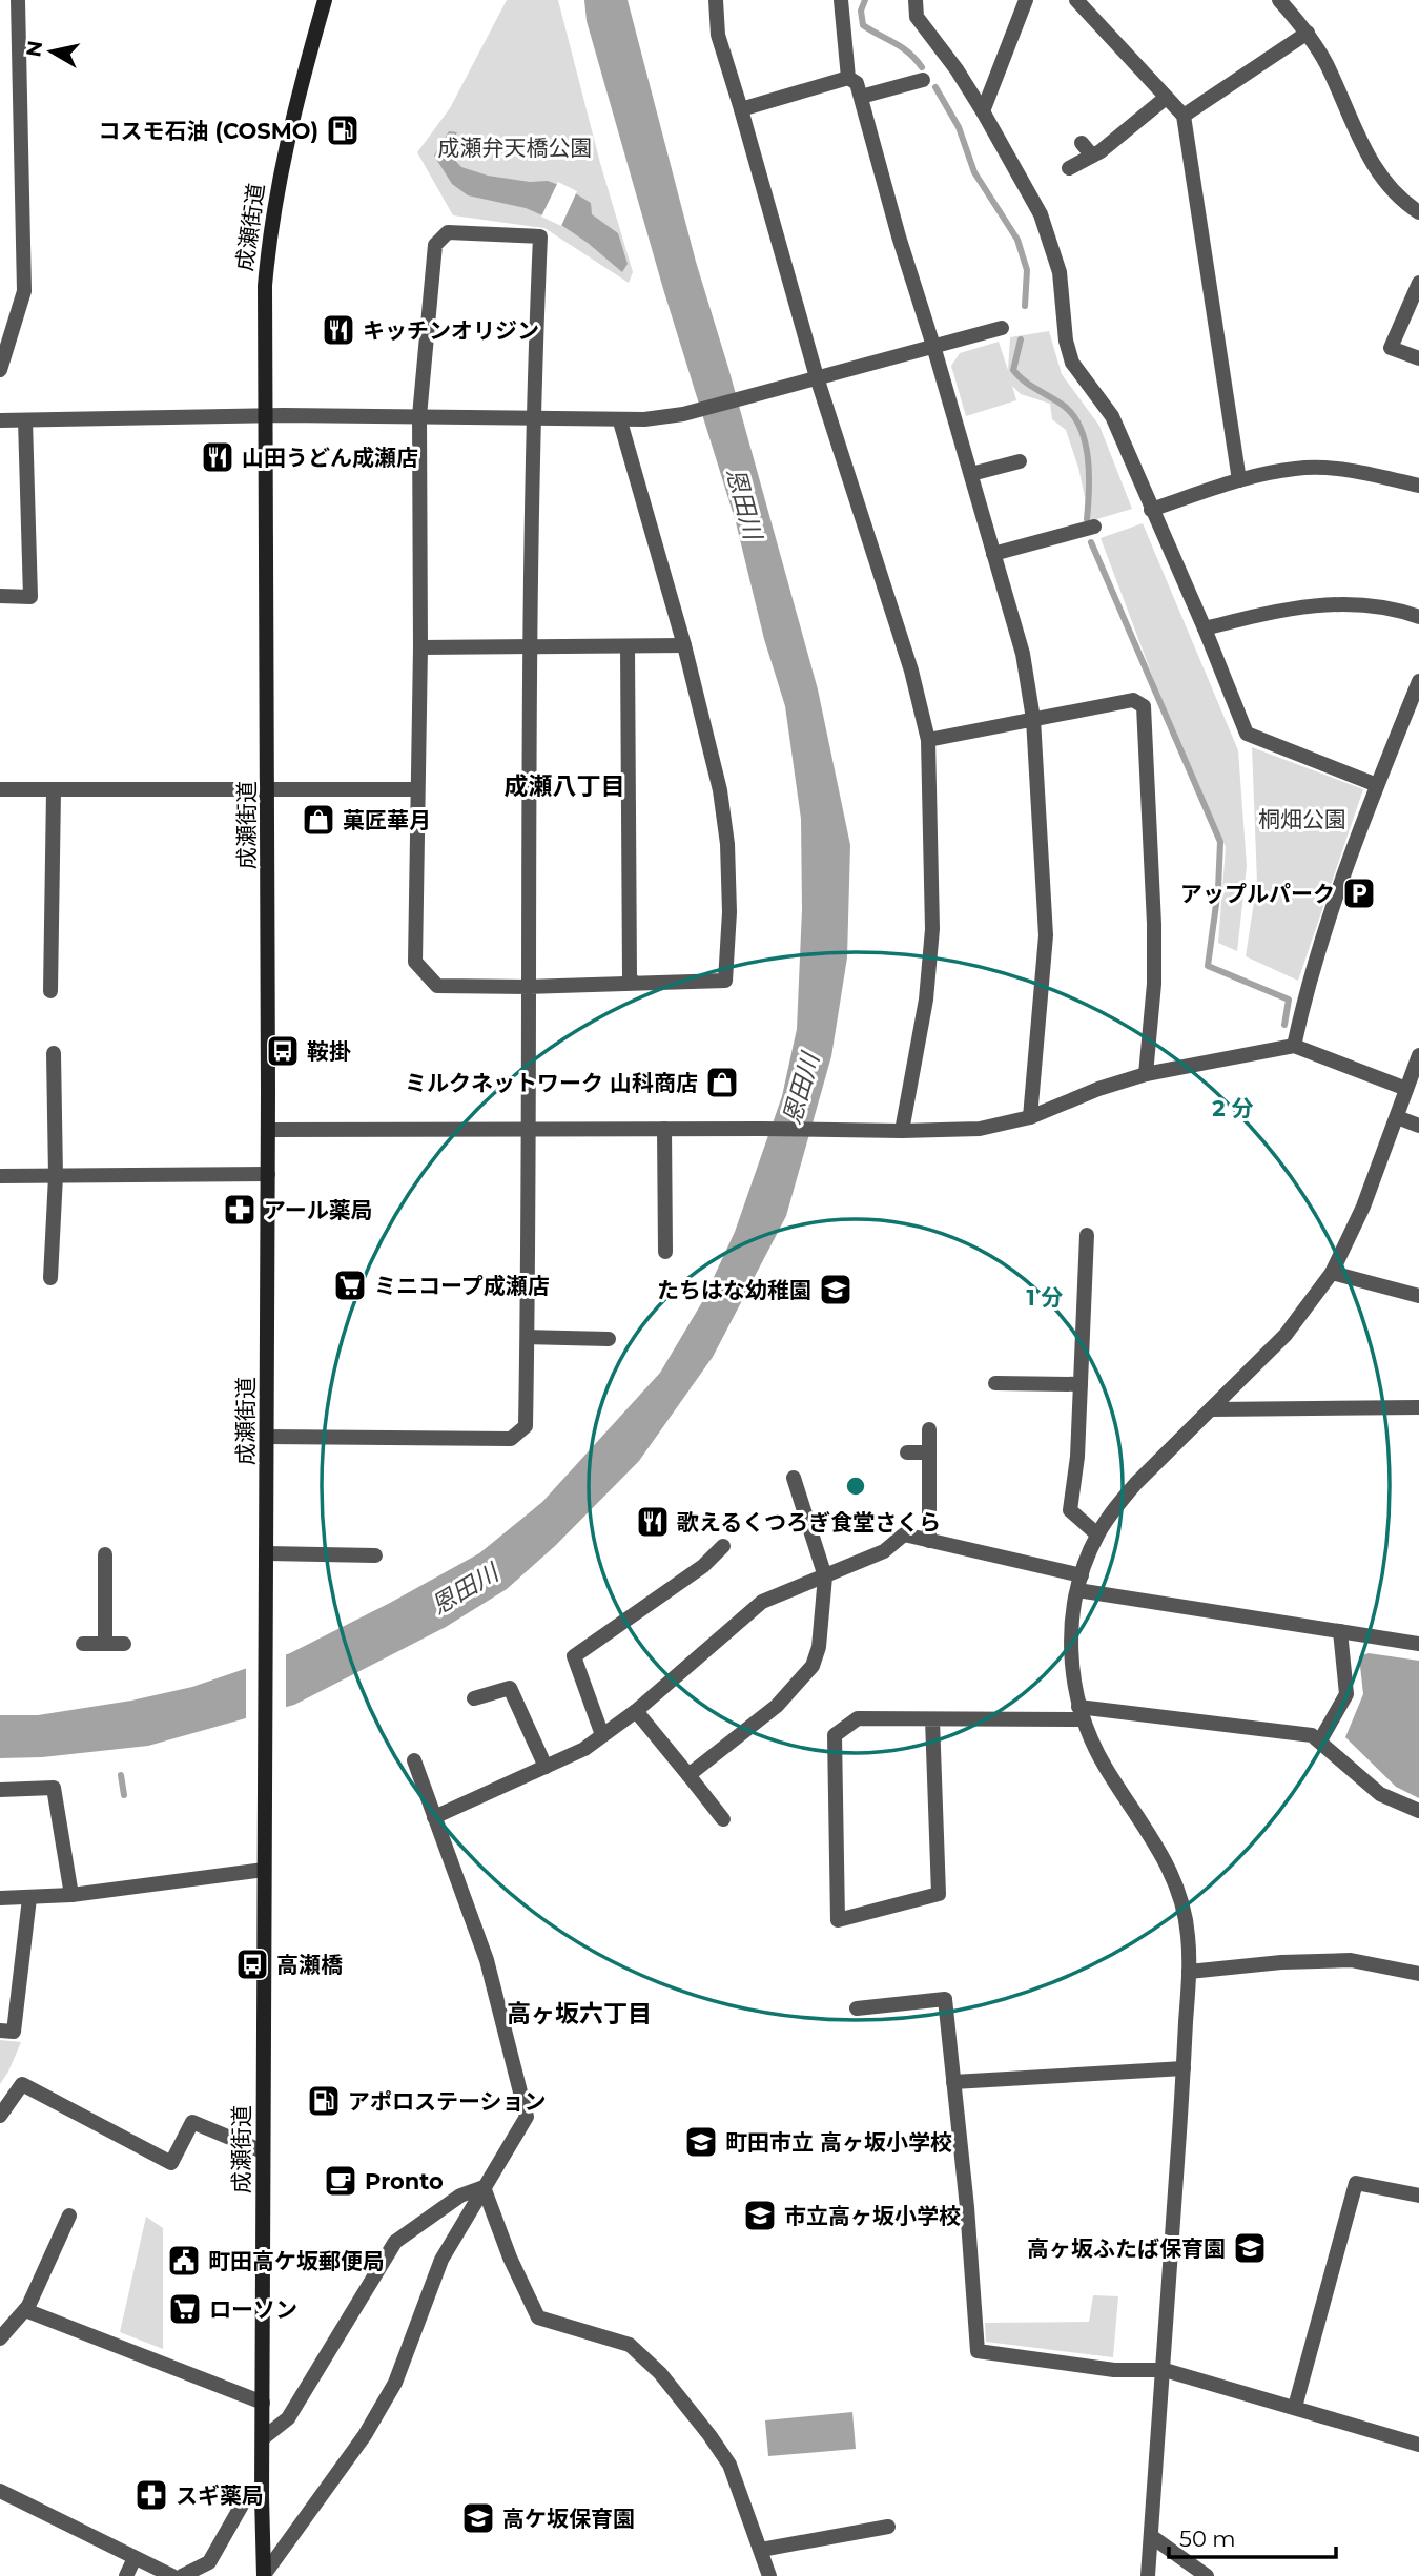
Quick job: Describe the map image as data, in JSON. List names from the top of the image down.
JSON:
{
  "streets": {
    "main road": ["成瀬街道"]
  },
  "districts": ["成瀬八丁目", "高ヶ坂六丁目"],
  "water": ["恩田川"],
  "parks": ["成瀬弁天橋公園", "桐畑公園"],
  "places": {
    "fuel station": ["コスモ石油 (COSMO)", "アポロステーション"],
    "restaurant": ["キッチンオリジン", "山田うどん成瀬店", "歌えるくつろぎ食堂さくら"],
    "shop": ["菓匠華月", "ミルクネットワーク 山科商店"],
    "parking": ["アップルパーク"],
    "bus stop": ["鞍掛", "高瀬橋"],
    "pharmacy": ["アール薬局", "スギ薬局"],
    "supermarket": ["ミニコープ成瀬店", "ローソン"],
    "school or university": [
      "たちはな幼稚園",
      "町田市立 高ヶ坂小学校",
      "市立高ヶ坂小学校",
      "高ヶ坂ふたば保育園",
      "高ケ坂保育園"
    ],
    "cafe": ["Pronto"],
    "public building": ["町田高ケ坂郵便局"]
  },
  "scale_bar": "50 m",
  "north": "left",
  "rings": ["2 分", "1 分"]
}
